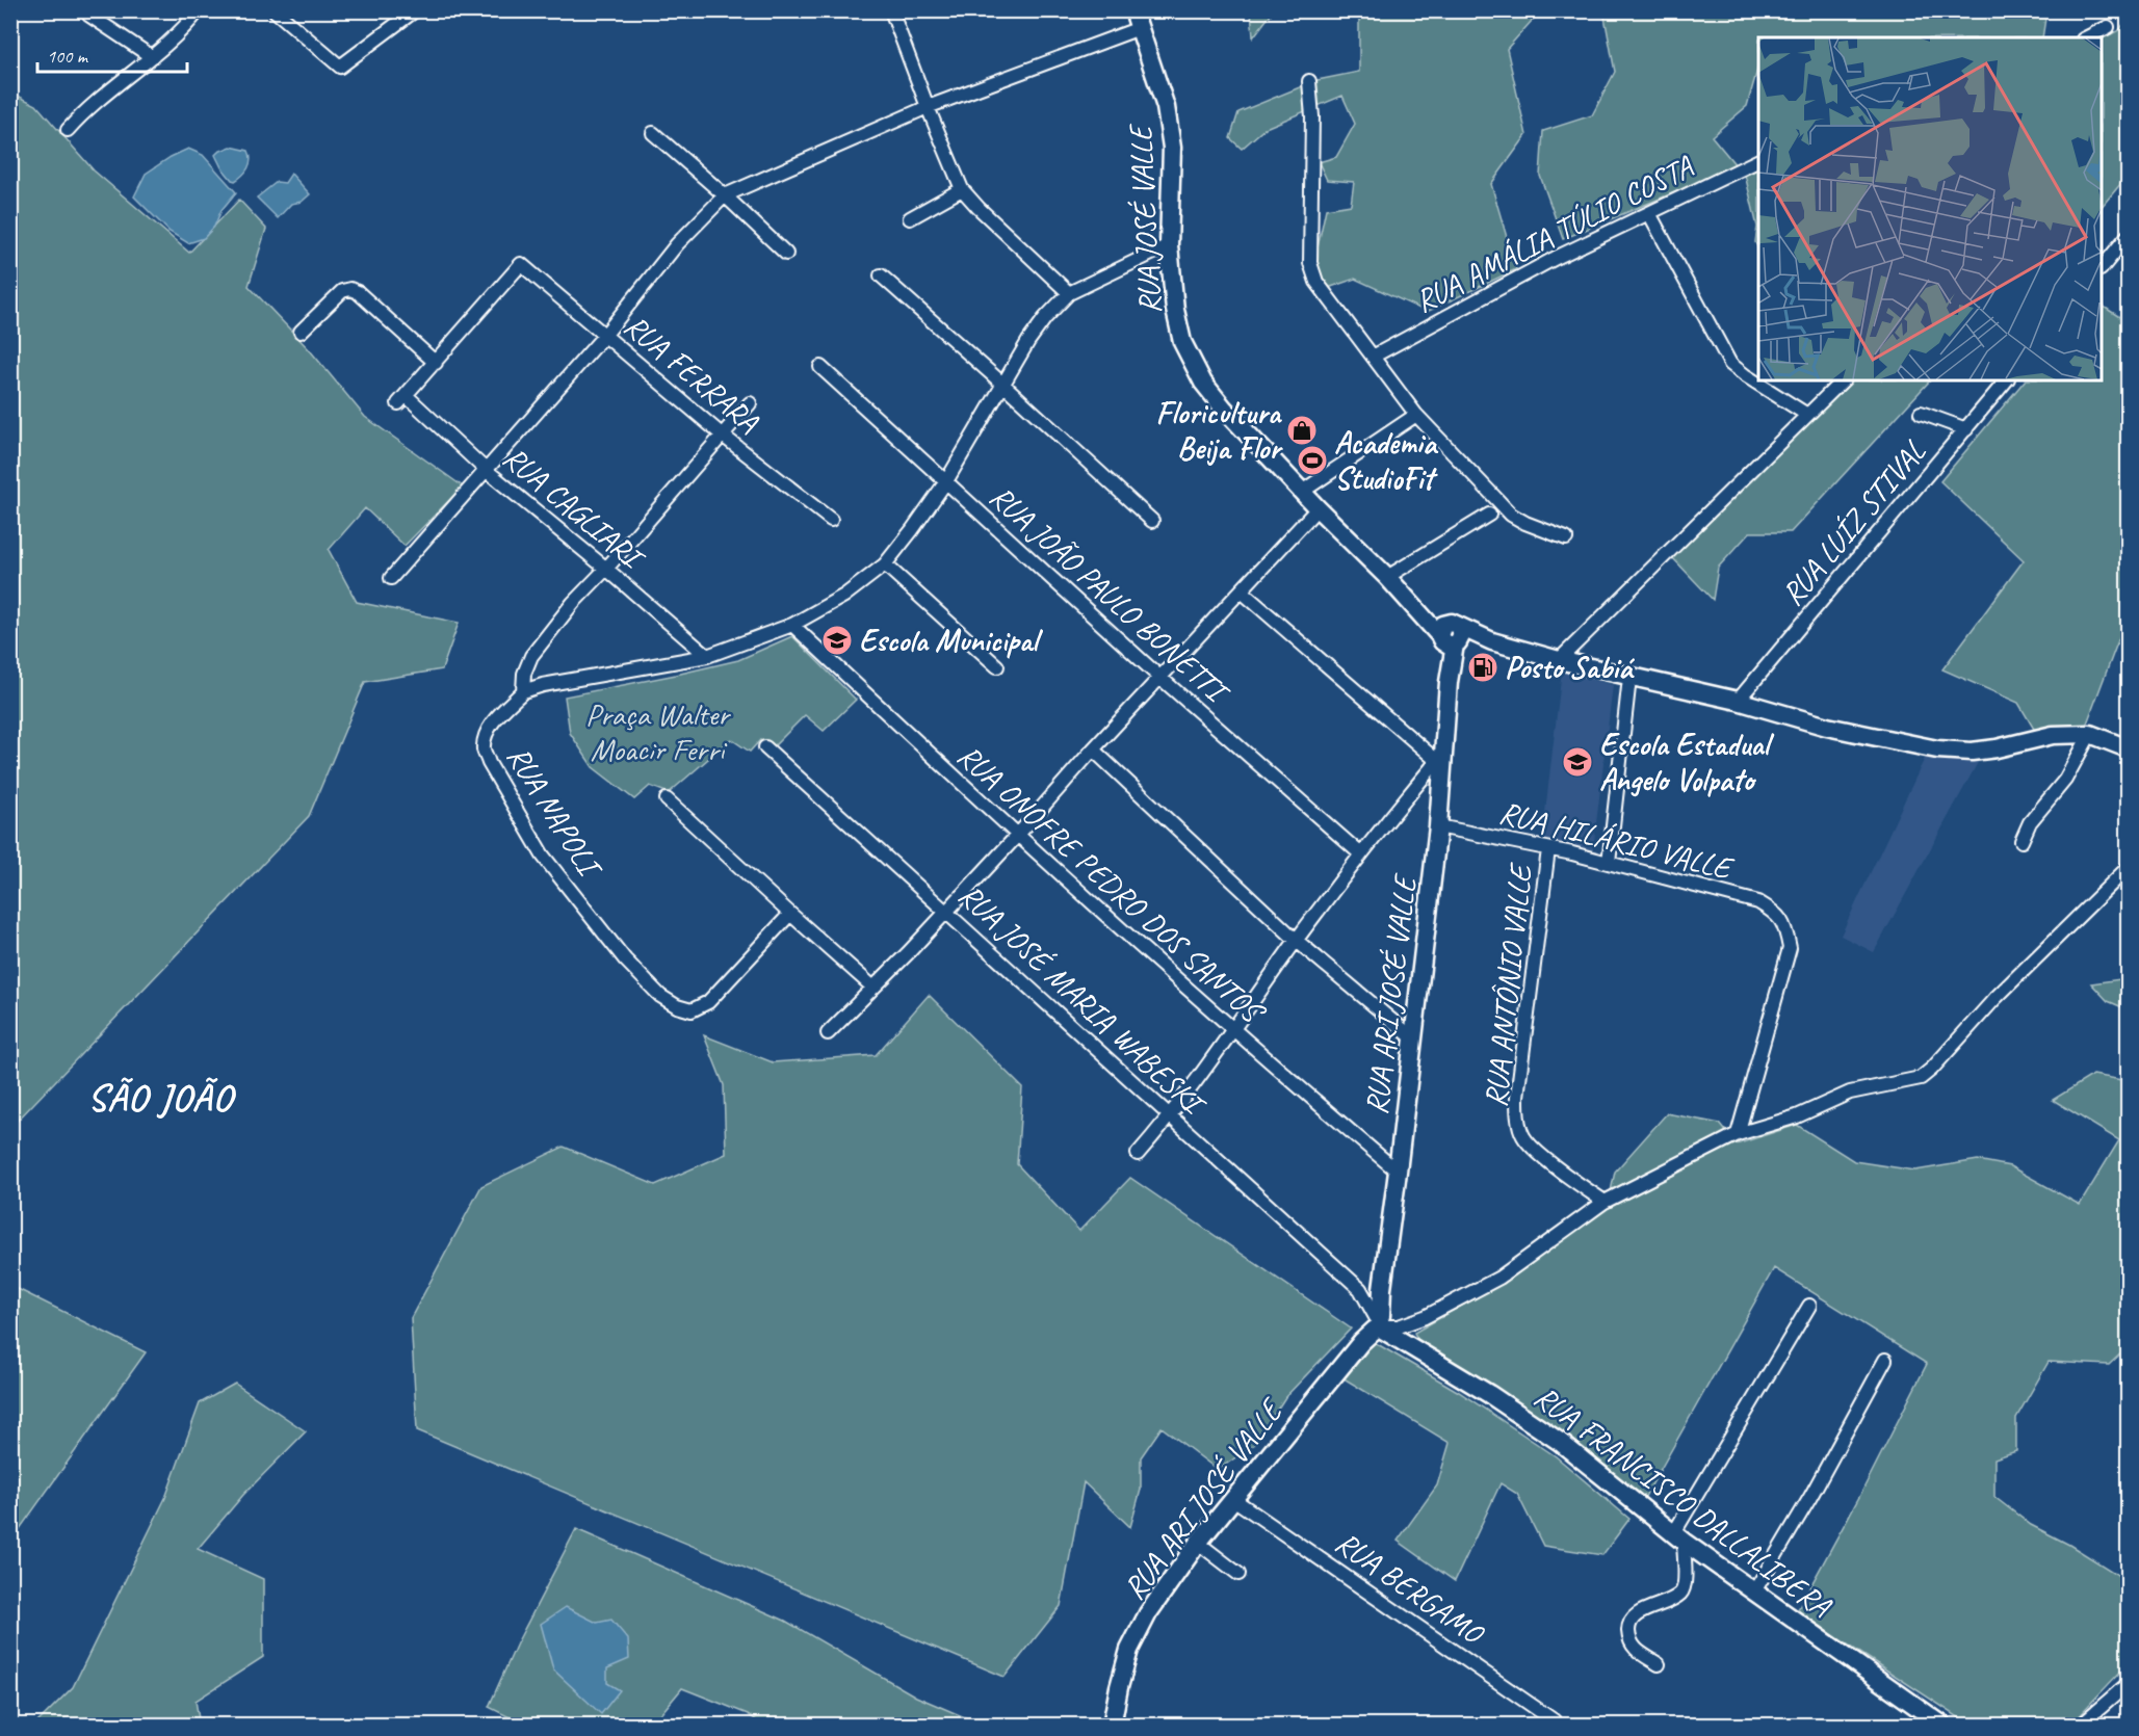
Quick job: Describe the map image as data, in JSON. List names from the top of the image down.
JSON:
{
  "streets": {
    "street": [
      "RUA JOSÉ VALLE",
      "RUA AMÁLIA TÚLIO COSTA",
      "RUA FERRARA",
      "RUA CAGLIARI",
      "RUA LUÍZ STIVAL",
      "RUA JOÃO PAULO BONETTI",
      "RUA NAPOLI",
      "RUA HILÁRIO VALLE",
      "RUA ONOFRE PEDRO DOS SANTOS",
      "RUA ANTÔNIO VALLE",
      "RUA ARI JOSÉ VALLE",
      "RUA JOSÉ MARIA WABESKI",
      "RUA FRANCISCO DALLALIBERA",
      "RUA BERGAMO"
    ]
  },
  "crossings": [
    ["RUA JOSÉ VALLE", "RUA LUÍZ STIVAL"],
    ["RUA JOSÉ VALLE", "RUA ARI JOSÉ VALLE"],
    ["RUA FERRARA", "RUA CAGLIARI"],
    ["RUA HILÁRIO VALLE", "RUA ANTÔNIO VALLE"],
    ["RUA HILÁRIO VALLE", "RUA ARI JOSÉ VALLE"],
    ["RUA ONOFRE PEDRO DOS SANTOS", "RUA ARI JOSÉ VALLE"],
    ["RUA ARI JOSÉ VALLE", "RUA JOSÉ MARIA WABESKI"],
    ["RUA ARI JOSÉ VALLE", "RUA FRANCISCO DALLALIBERA"],
    ["RUA ARI JOSÉ VALLE", "RUA BERGAMO"],
    ["RUA JOSÉ MARIA WABESKI", "RUA FRANCISCO DALLALIBERA"]
  ],
  "districts": ["SÃO JOÃO"],
  "parks": ["Praça Walter Moacir Ferri"],
  "places": {
    "shop": ["Floricultura Beija Flor"],
    "sports": ["Academia StudioFit"],
    "school or university": ["Escola Municipal", "Escola Estadual Angelo Volpato"],
    "fuel station": ["Posto Sabiá"]
  },
  "scale_bar": "100 m"
}
